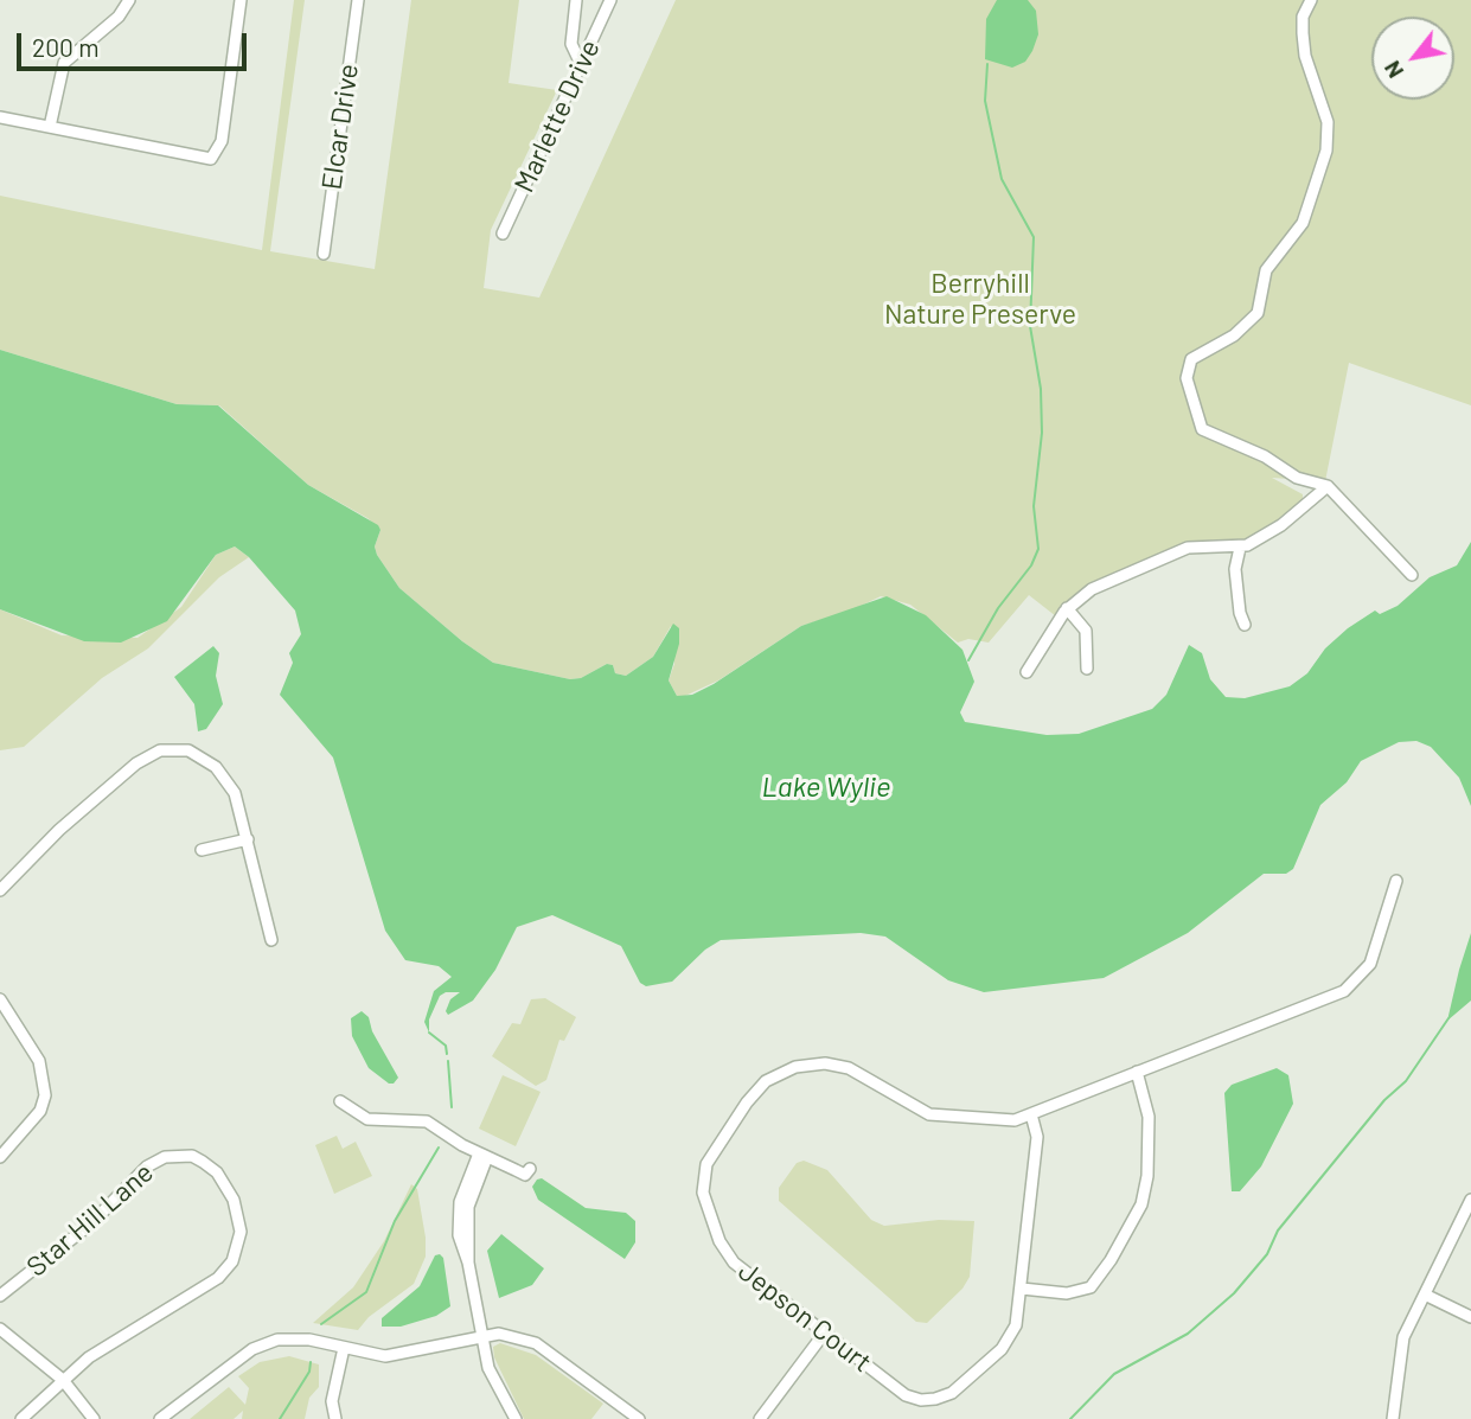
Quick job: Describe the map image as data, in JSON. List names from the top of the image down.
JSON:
{
  "streets": {
    "street": [
      "Marlette Drive",
      "Elcar Drive",
      "Star Hill Lane",
      "Jepson Court"
    ]
  },
  "water": ["Lake Wylie"],
  "parks": ["Berryhill Nature Preserve"],
  "scale_bar": "200 m",
  "north": "bottom left"
}
